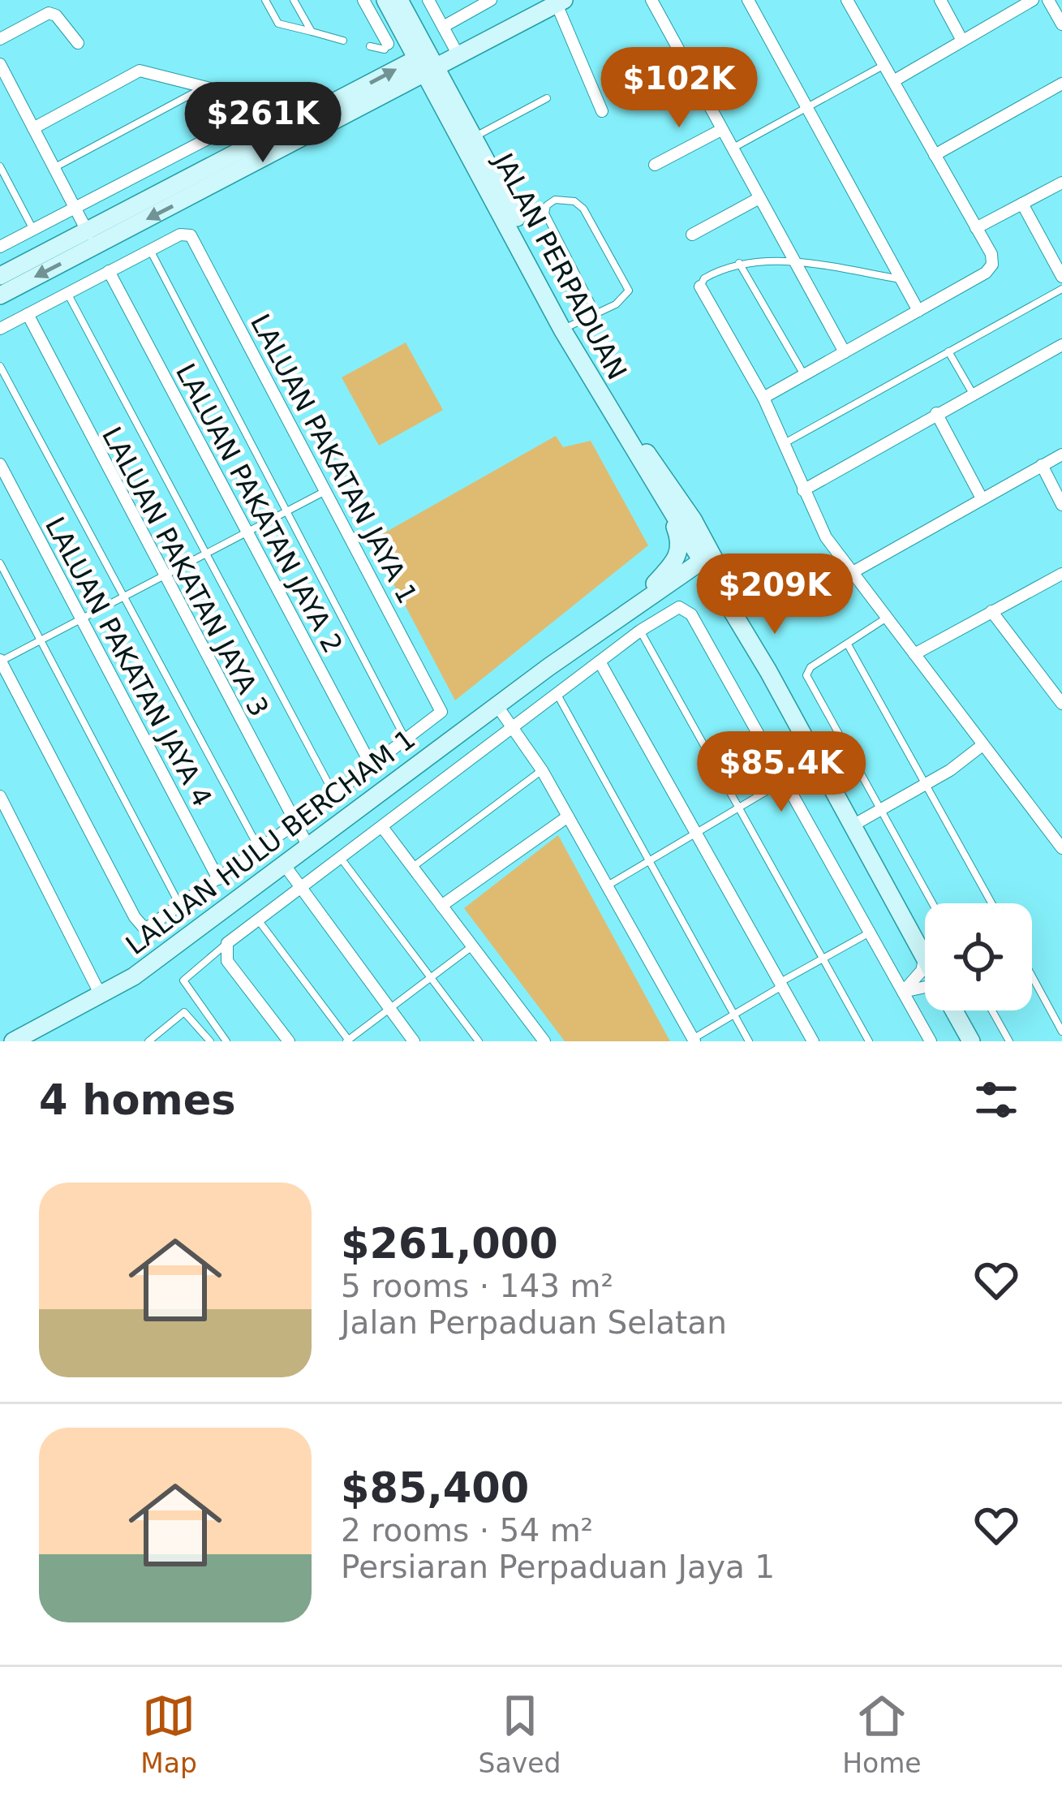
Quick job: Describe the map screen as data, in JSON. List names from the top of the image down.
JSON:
{
  "streets": {
    "street": [
      "JALAN PERPADUAN",
      "LALUAN PAKATAN JAYA 1",
      "LALUAN PAKATAN JAYA 2",
      "LALUAN PAKATAN JAYA 3",
      "LALUAN PAKATAN JAYA 4",
      "LALUAN HULU BERCHAM 1"
    ]
  },
  "crossings": [
    ["JALAN PERPADUAN", "LALUAN HULU BERCHAM 1"],
    ["LALUAN PAKATAN JAYA 3", "LALUAN HULU BERCHAM 1"]
  ],
  "page": {
    "price": [
      "$102K",
      "$261K",
      "$209K",
      "$85.4K"
    ],
    "heading": "4 homes",
    "list": [
      {
        "name": "$261,000",
        "note": "5 rooms · 143 m² · Jalan Perpaduan Selatan"
      },
      {
        "name": "$85,400",
        "note": "2 rooms · 54 m² · Persiaran Perpaduan Jaya 1"
      }
    ],
    "tabs": ["Map", "Saved", "Home"]
  }
}
